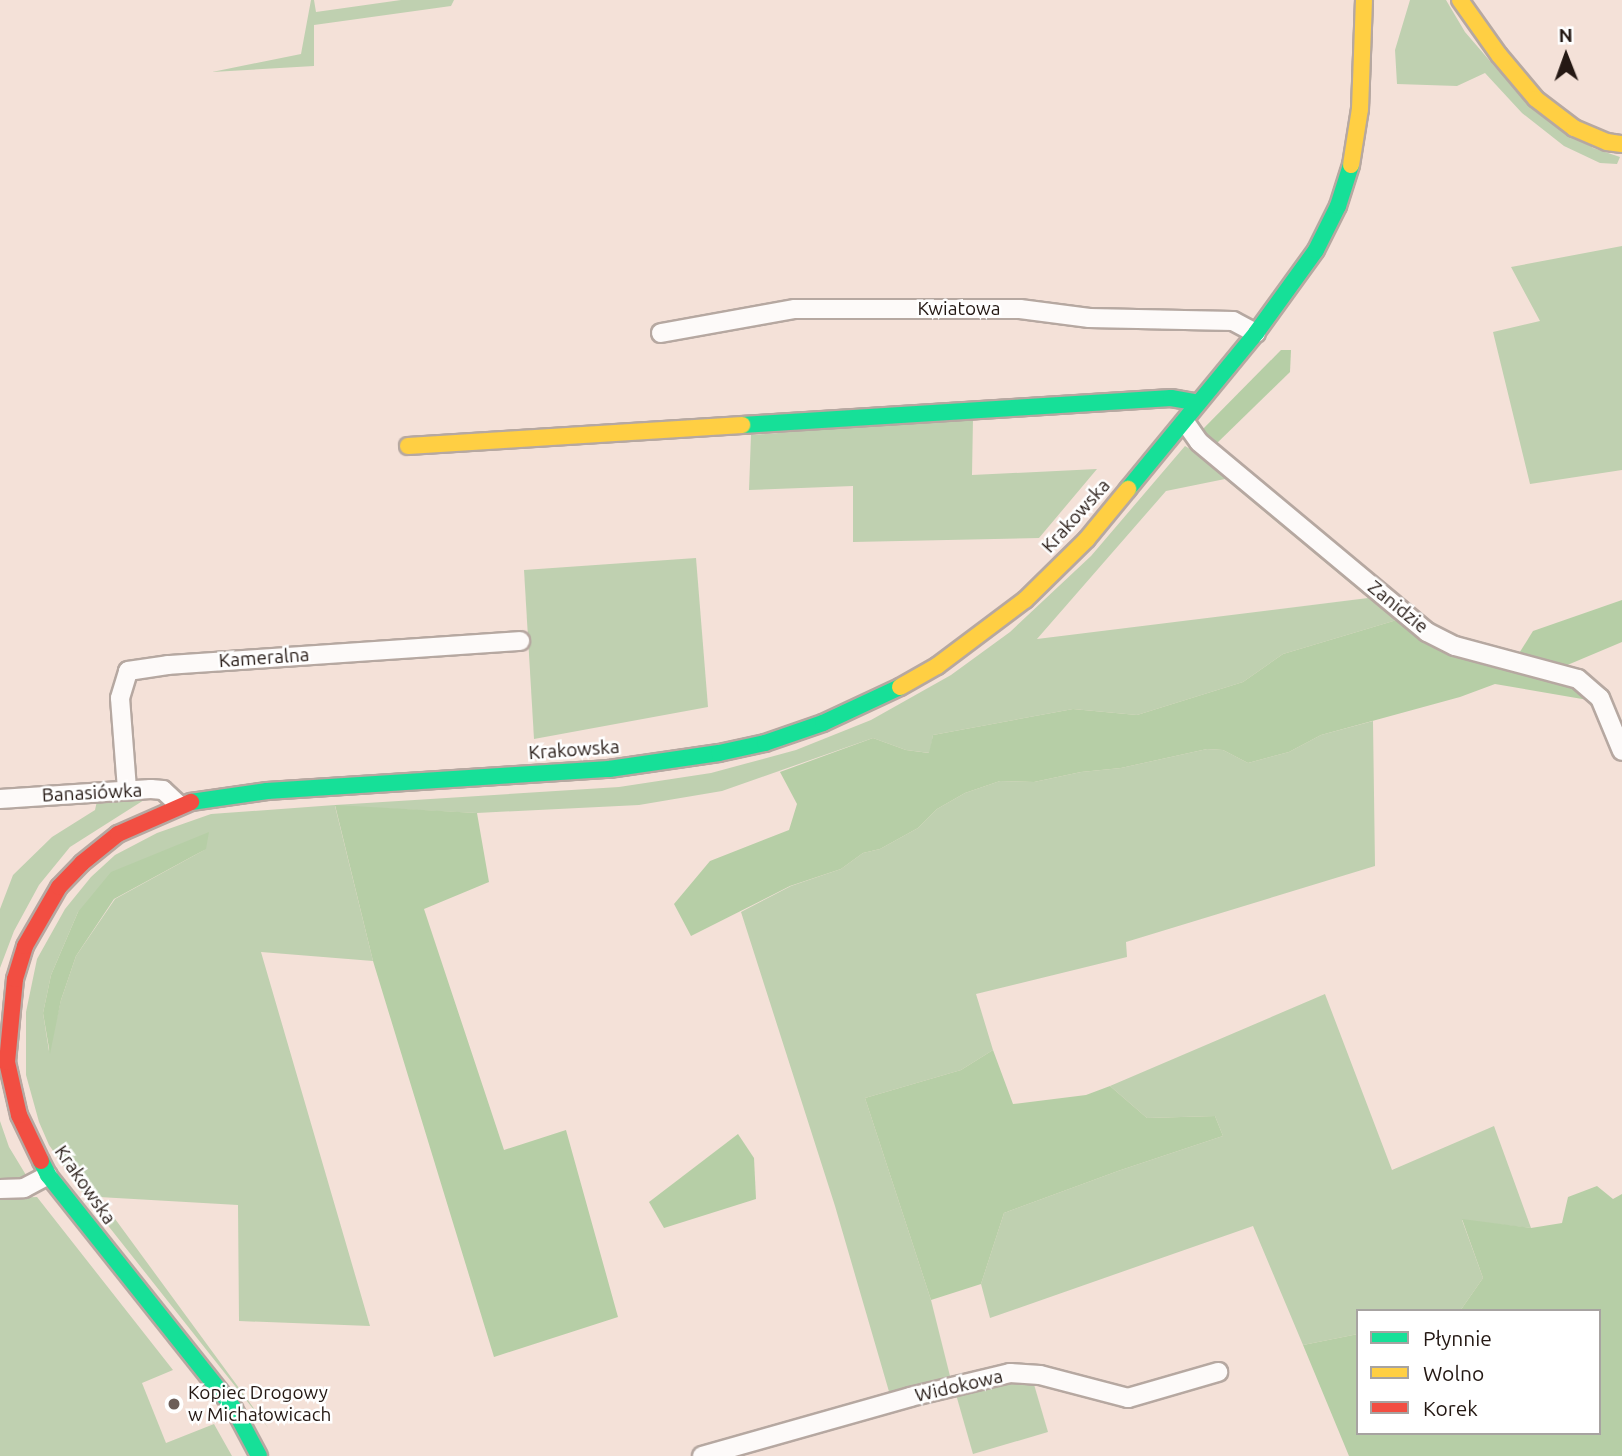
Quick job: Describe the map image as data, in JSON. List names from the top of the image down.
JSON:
{
  "streets": {
    "main road": ["Krakowska"],
    "street": [
      "Kwiatowa",
      "Zanidzie",
      "Kameralna",
      "Banasiówka",
      "Widokowa"
    ]
  },
  "crossings": [
    ["Kwiatowa", "Krakowska"],
    ["Krakowska", "Zanidzie"],
    ["Krakowska", "Banasiówka"],
    ["Kameralna", "Banasiówka"]
  ],
  "places": ["Kopiec Drogowy w Michałowicach"],
  "legend": ["Płynnie", "Wolno", "Korek"],
  "north": "top"
}
